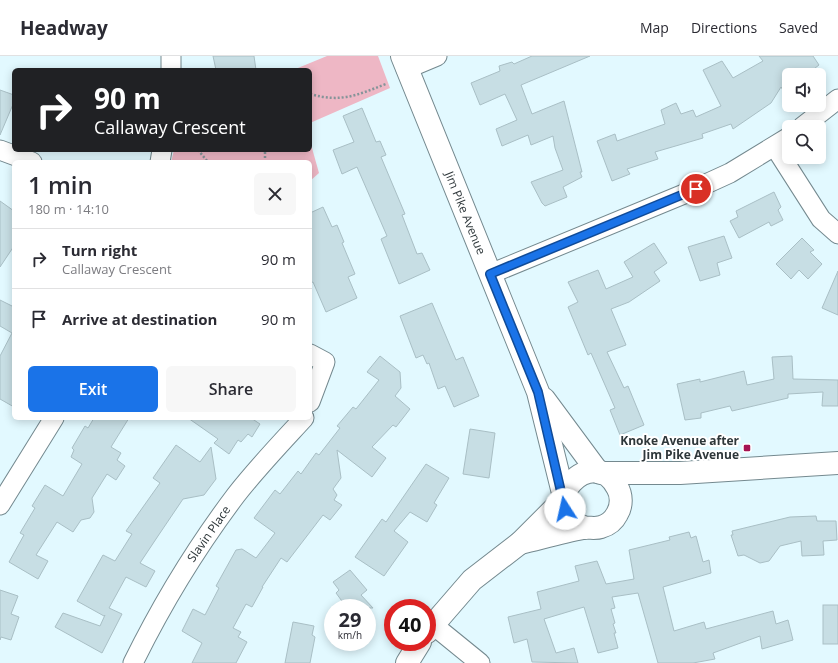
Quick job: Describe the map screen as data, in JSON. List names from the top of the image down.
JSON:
{
  "streets": {
    "street": ["Jim Pike Avenue", "Slavin Place"]
  },
  "places": {
    "transit": ["Knoke Avenue after Jim Pike Avenue"]
  },
  "page": {
    "header": "Headway",
    "nav": ["Map", "Directions", "Saved"],
    "turn": ["90 m", "Callaway Crescent"],
    "heading": ["1 min", "180 m · 14:10"],
    "list": [
      {
        "name": "Turn right",
        "note": "Callaway Crescent",
        "value": "90 m"
      },
      {
        "name": "Arrive at destination",
        "value": "90 m"
      }
    ],
    "buttons": ["Exit", "Share"],
    "speed": "29 km/h",
    "limit": "40"
  }
}
